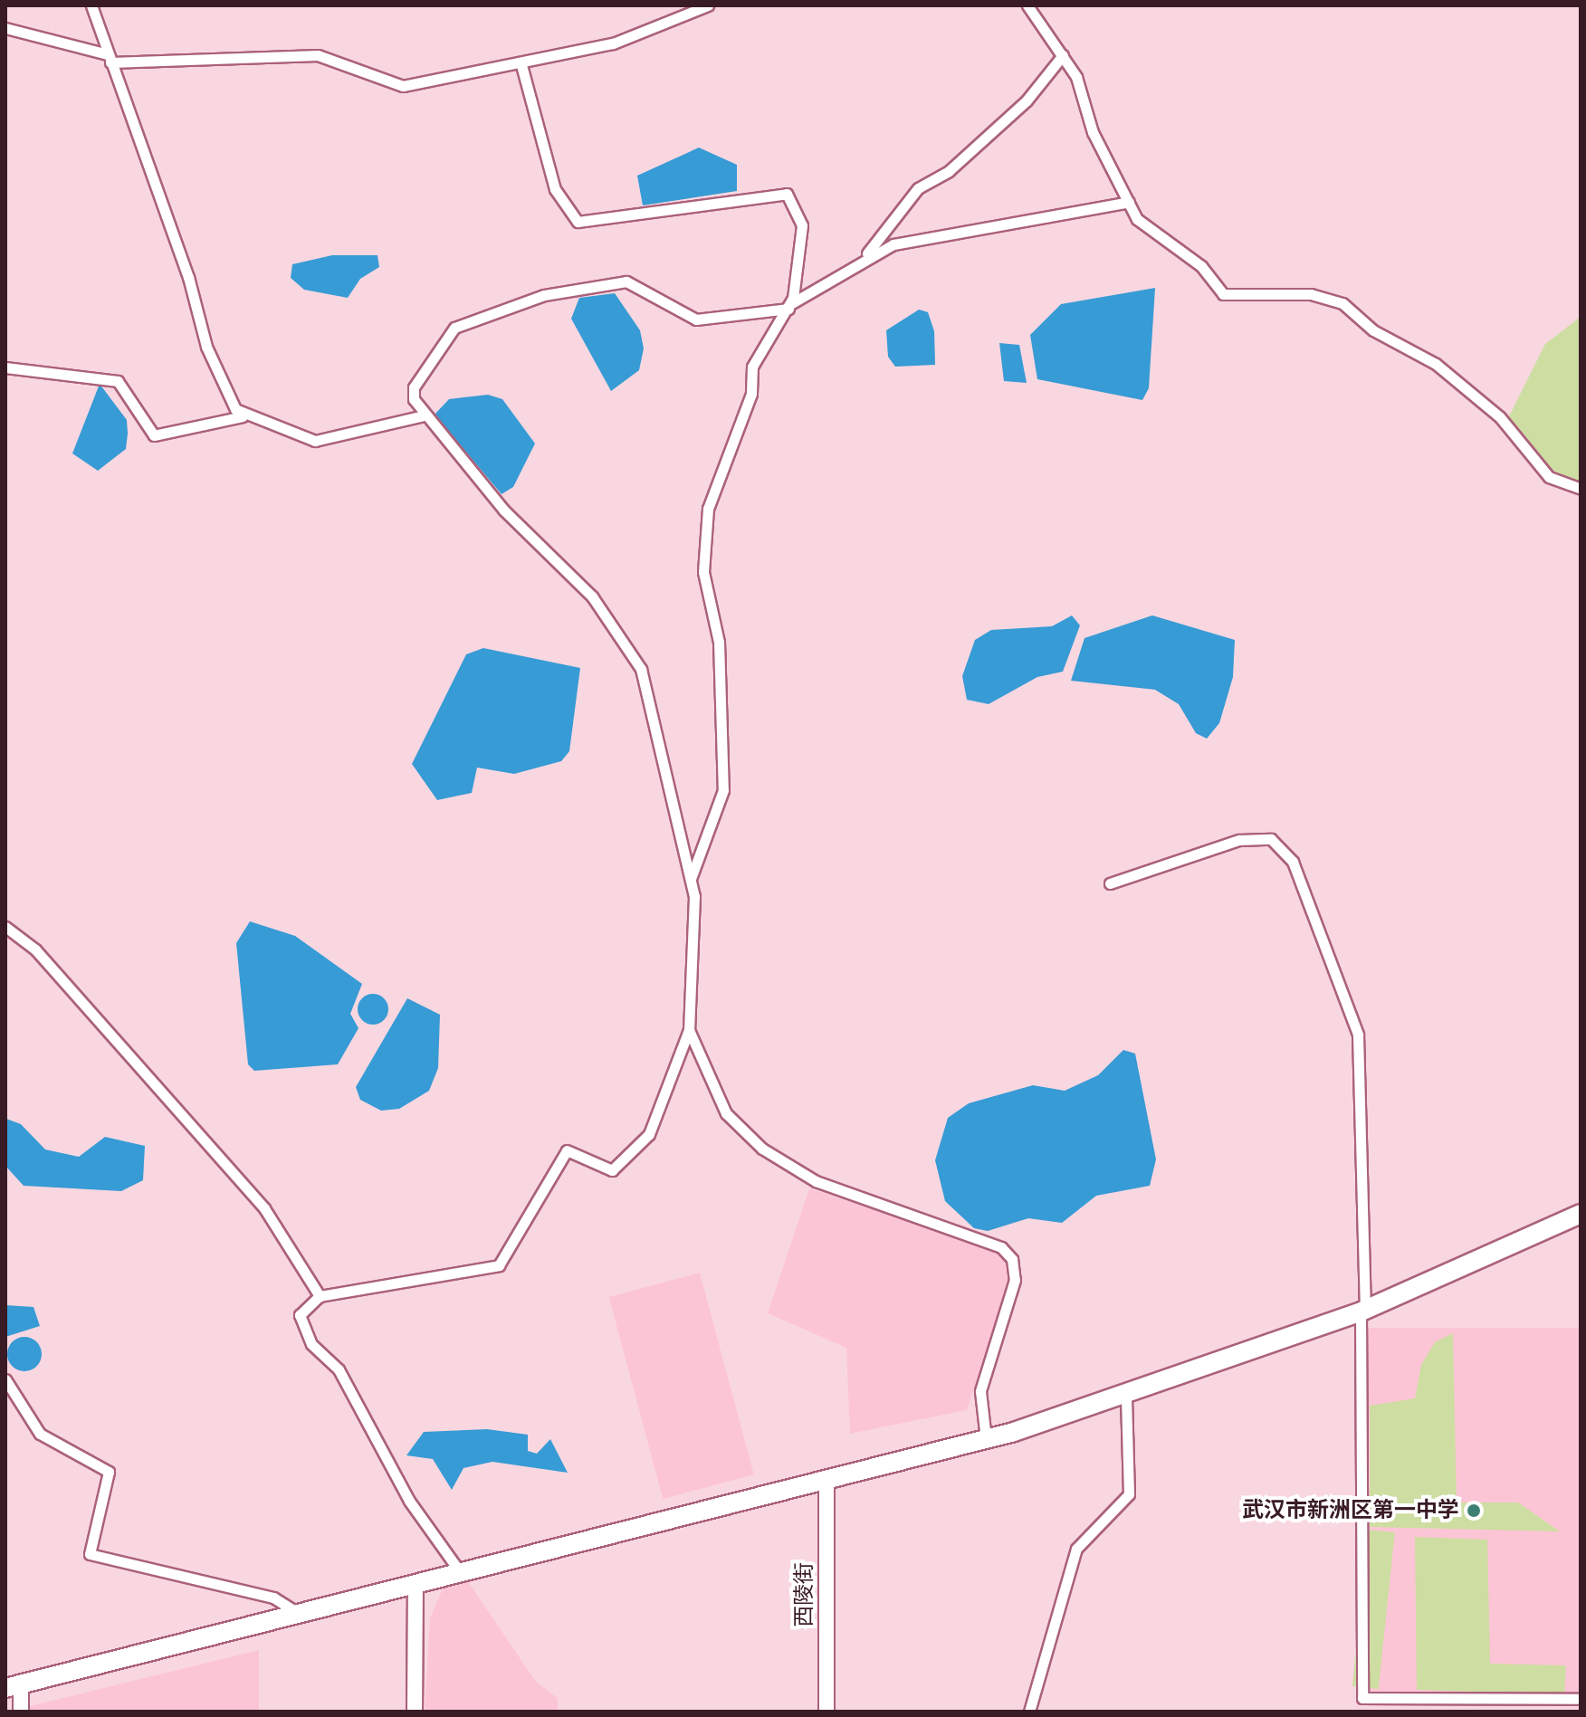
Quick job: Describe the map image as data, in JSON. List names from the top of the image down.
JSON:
{
  "streets": {
    "street": ["西陵街"]
  },
  "places": ["武汉市新洲区第一中学"]
}
